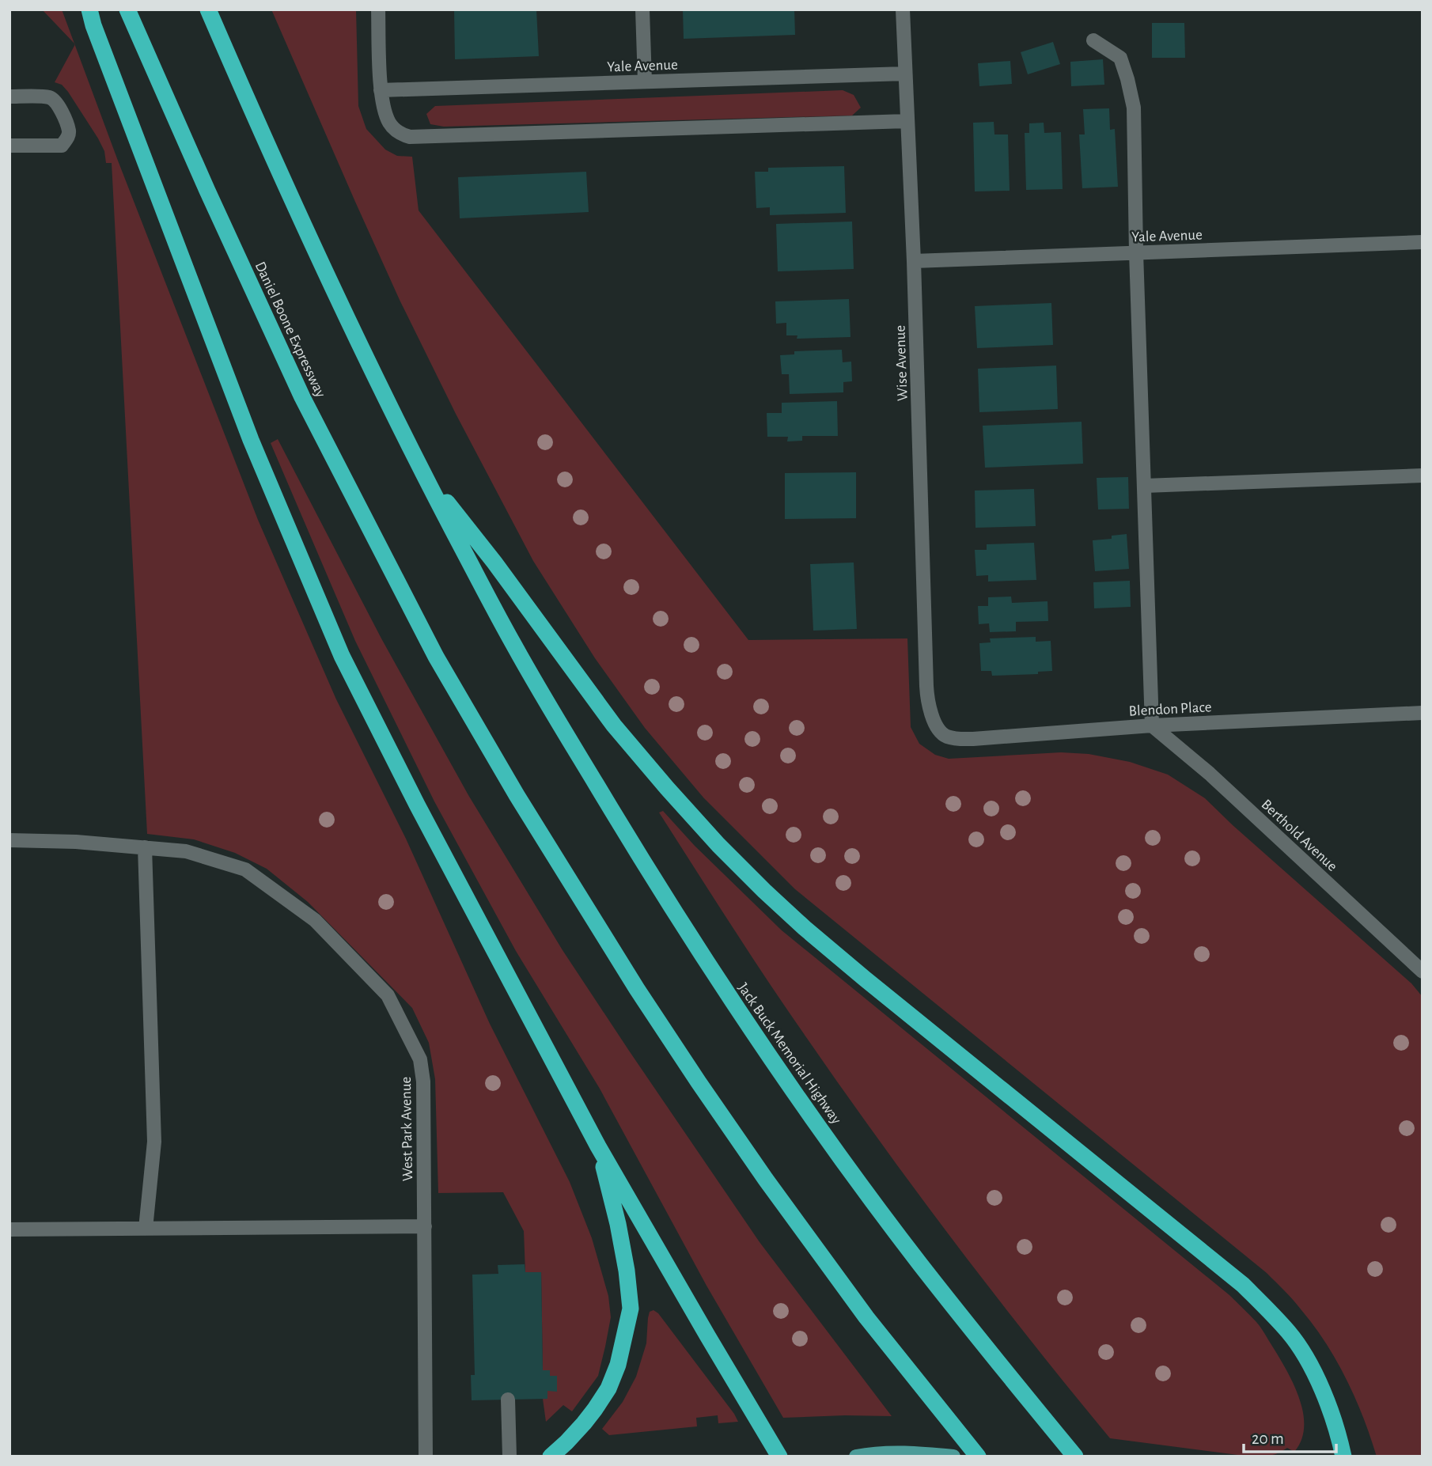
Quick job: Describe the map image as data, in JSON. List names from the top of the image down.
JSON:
{
  "streets": {
    "highway": ["Daniel Boone Expressway", "Jack Buck Memorial Highway"],
    "street": [
      "Yale Avenue",
      "Wise Avenue",
      "Blendon Place",
      "Berthold Avenue",
      "West Park Avenue"
    ]
  },
  "crossings": [
    ["Yale Avenue", "Wise Avenue"],
    ["Wise Avenue", "Blendon Place"],
    ["Blendon Place", "Berthold Avenue"]
  ],
  "scale_bar": "20 m"
}
